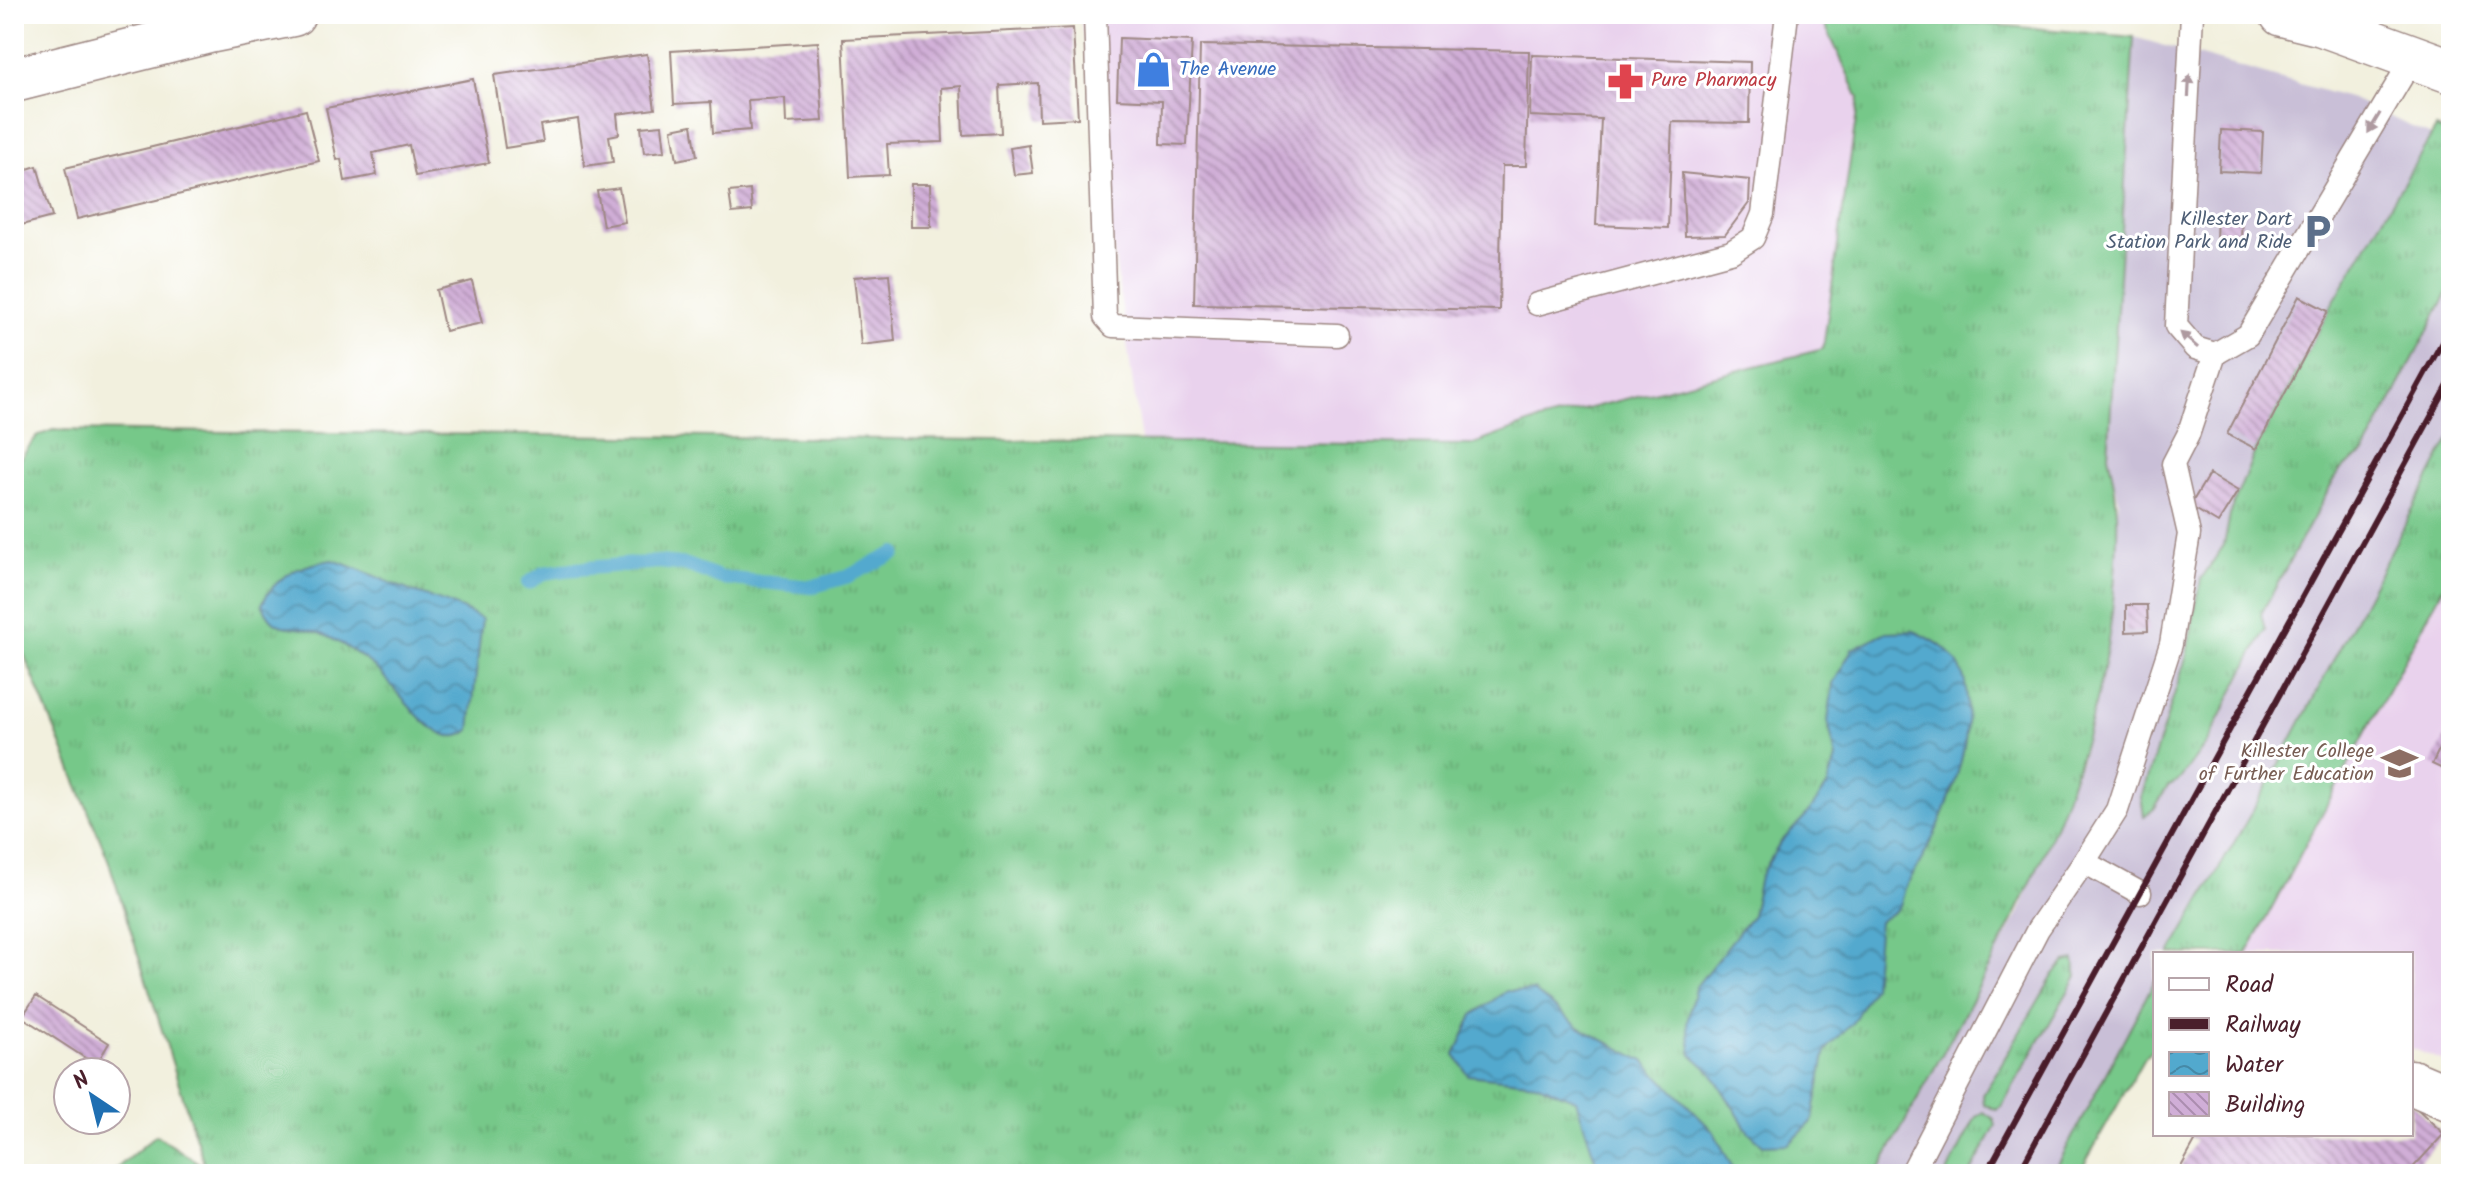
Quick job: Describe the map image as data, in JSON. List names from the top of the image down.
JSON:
{
  "places": {
    "shop": ["The Avenue"],
    "pharmacy": ["Pure Pharmacy"],
    "parking": ["Killester Dart Station Park and Ride"],
    "school or university": ["Killester College of Further Education"]
  },
  "legend": [
    "Road",
    "Railway",
    "Water",
    "Building"
  ],
  "north": "top left"
}
